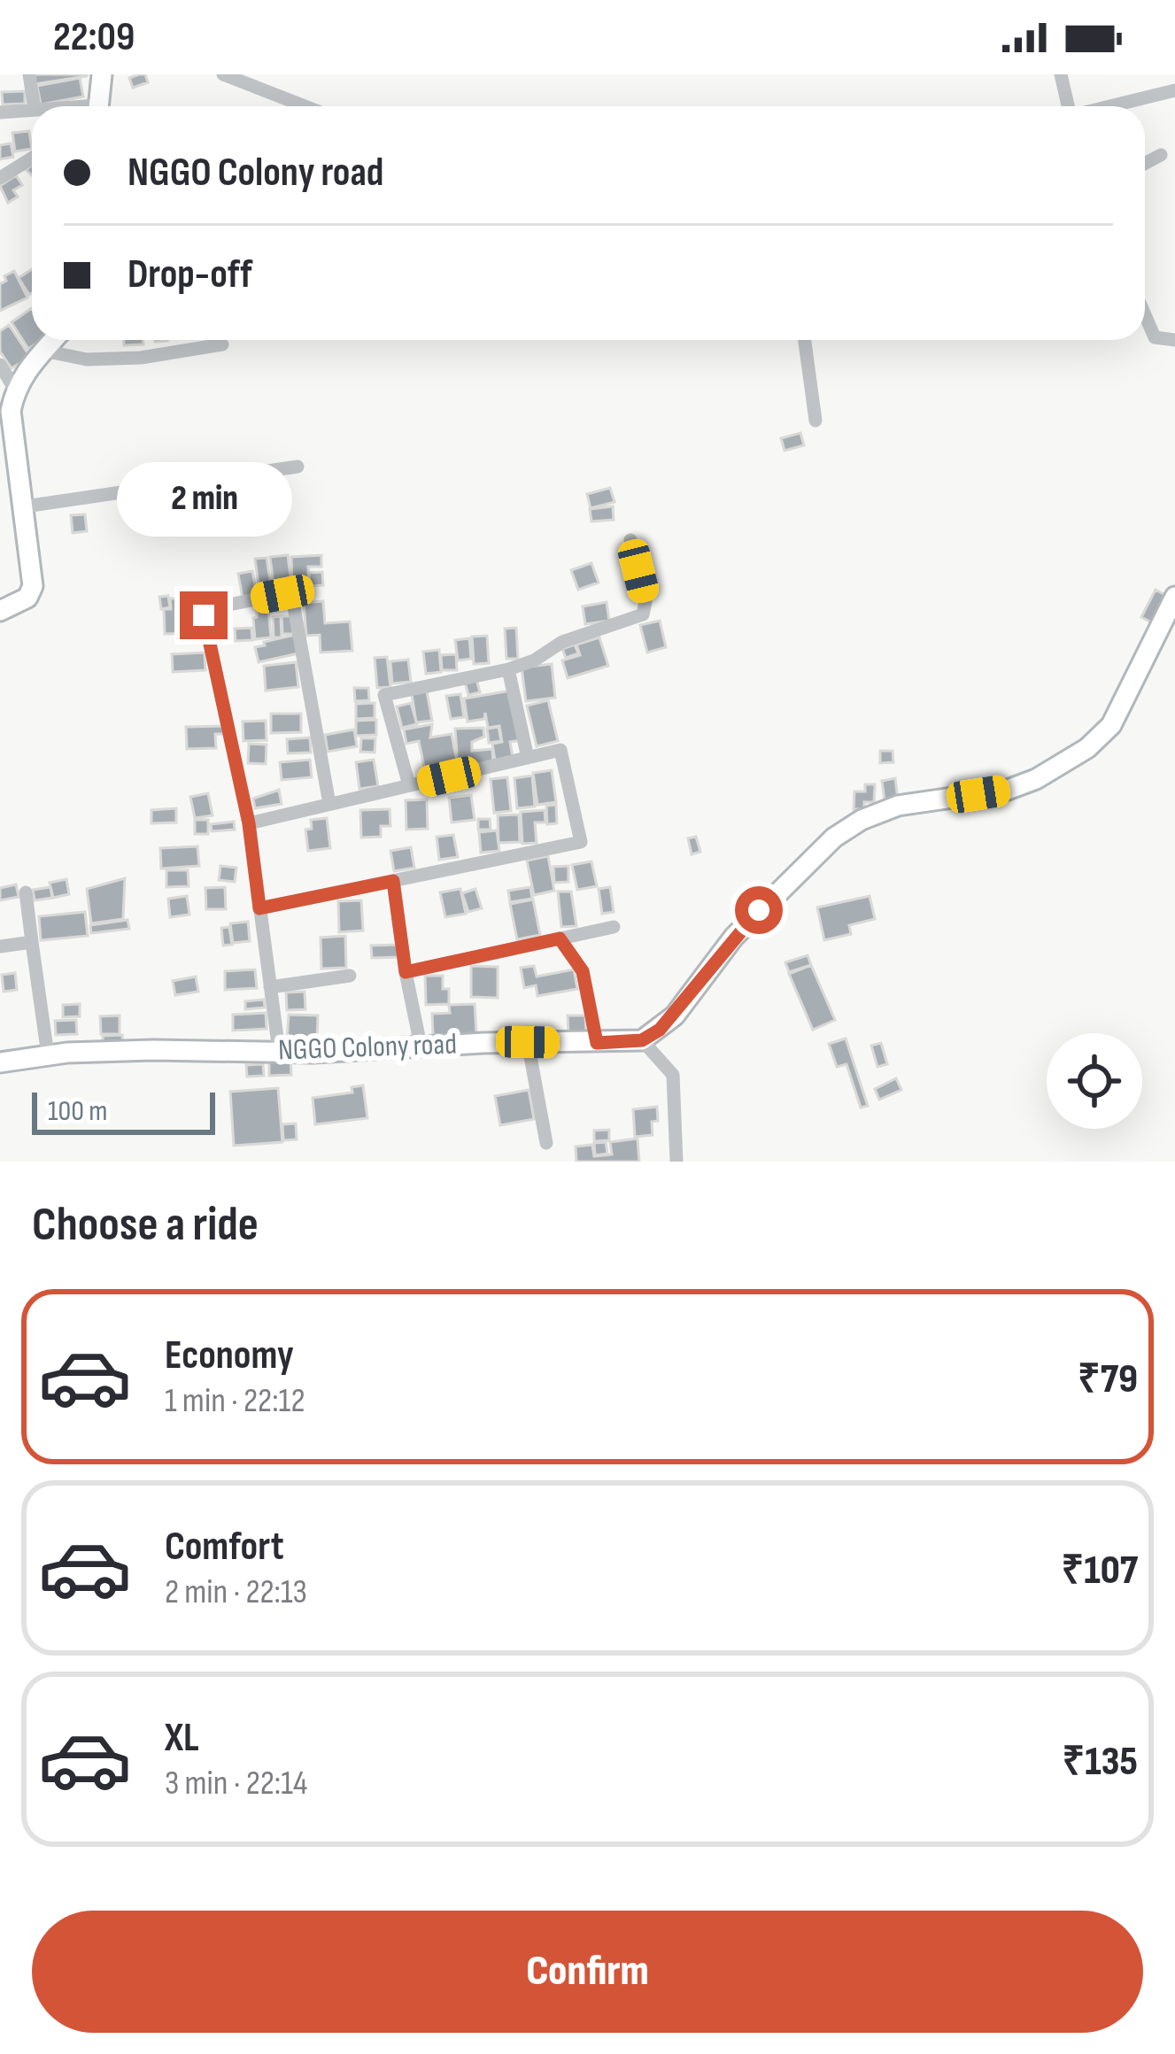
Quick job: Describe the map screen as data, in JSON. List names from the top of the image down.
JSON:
{
  "streets": {
    "street": ["NGGO Colony road"]
  },
  "scale_bar": "100 m",
  "page": {
    "status": "22:09",
    "banner": ["NGGO Colony road", "Drop-off"],
    "bubble": "2 min",
    "scale": "100 m",
    "heading": "Choose a ride",
    "list": [
      {
        "name": "Economy",
        "note": "1 min · 22:12",
        "value": "₹79"
      },
      {
        "name": "Comfort",
        "note": "2 min · 22:13",
        "value": "₹107"
      },
      {
        "name": "XL",
        "note": "3 min · 22:14",
        "value": "₹135"
      }
    ],
    "buttons": "Confirm"
  }
}
